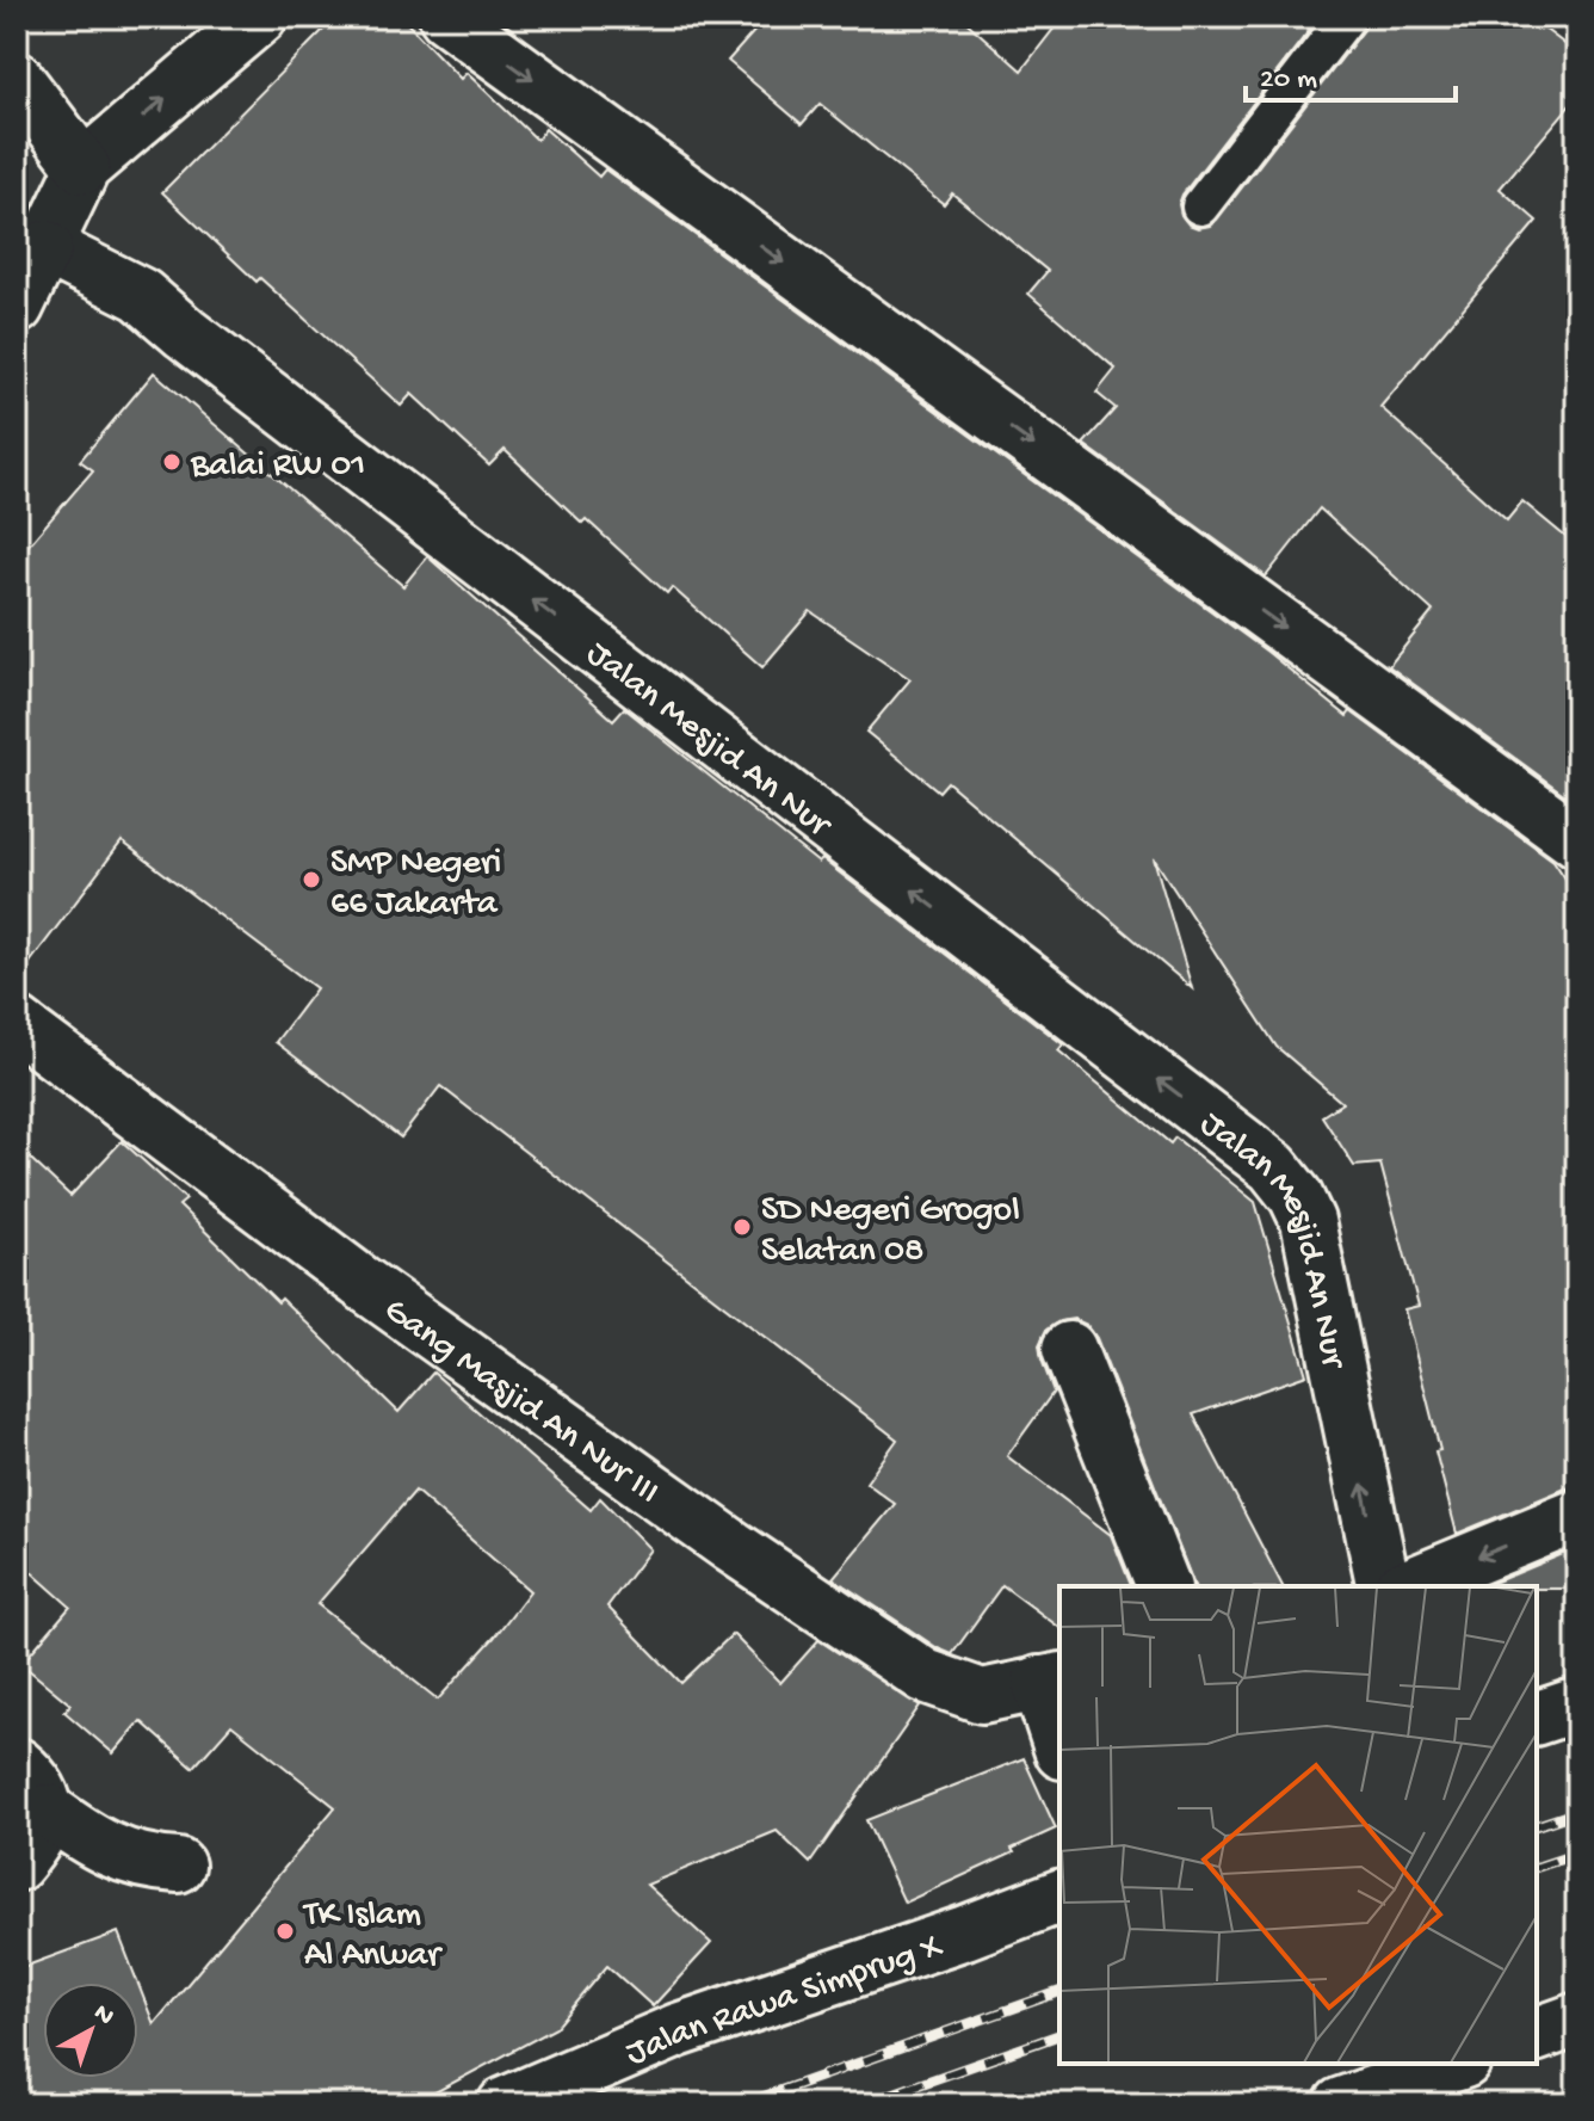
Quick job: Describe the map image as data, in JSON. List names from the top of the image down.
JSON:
{
  "streets": {
    "street": ["Jalan Mesjid An Nur", "Gang Masjid An Nur III", "Jalan Rawa Simprug X"]
  },
  "places": [
    "Balai RW 01",
    "SMP Negeri 66 Jakarta",
    "SD Negeri Grogol Selatan 08",
    "TK Islam Al Anwar"
  ],
  "scale_bar": "20 m",
  "north": "top right"
}
